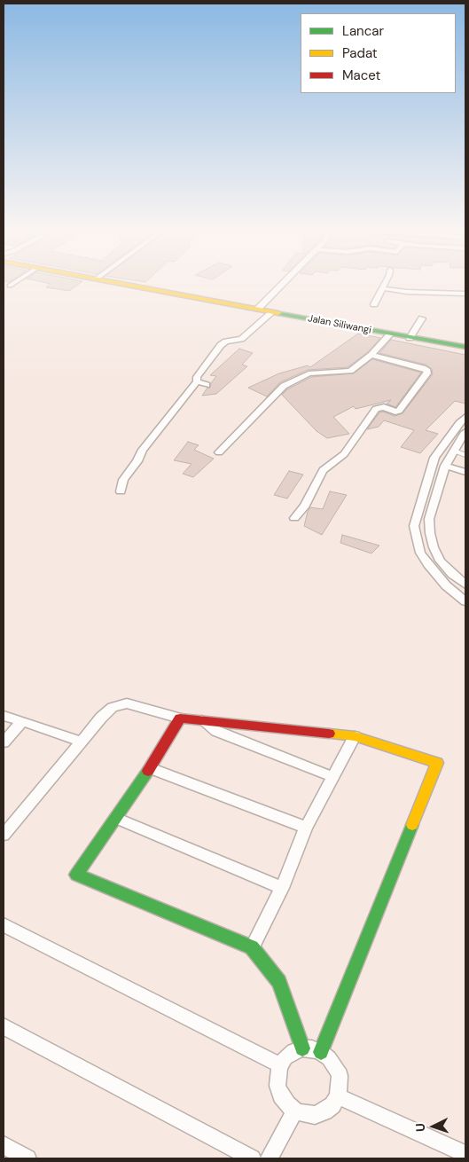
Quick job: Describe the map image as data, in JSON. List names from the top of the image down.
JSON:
{
  "streets": {
    "main road": ["Jalan Siliwangi"]
  },
  "legend": ["Lancar", "Padat", "Macet"],
  "north": "left"
}
